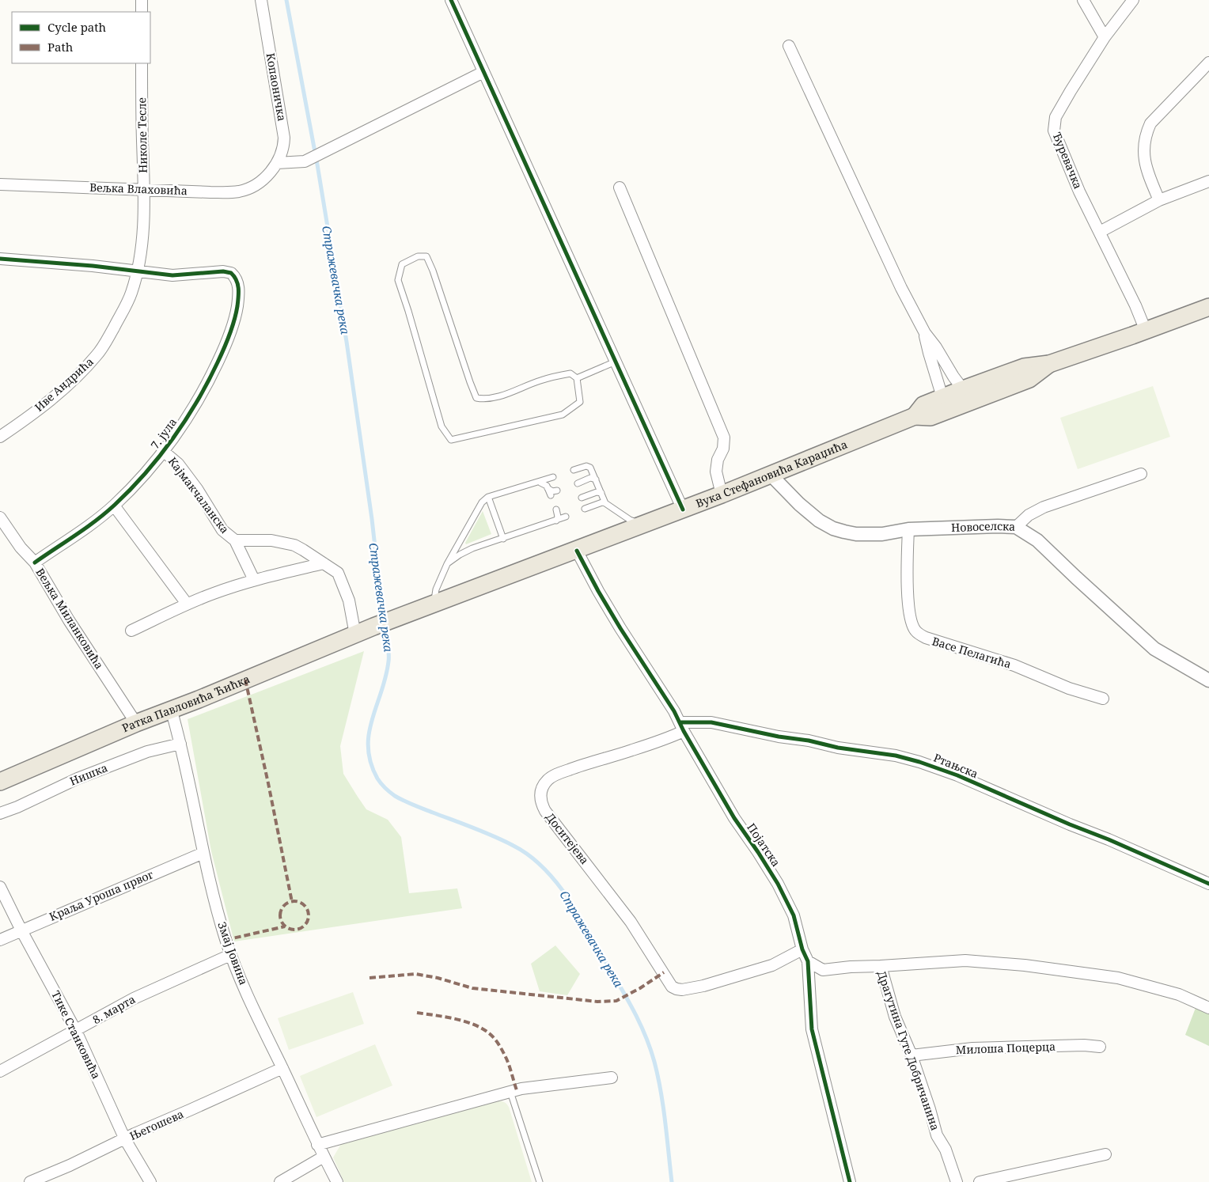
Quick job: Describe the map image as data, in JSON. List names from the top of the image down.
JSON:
{
  "streets": {
    "main road": ["Вука Стефановића Караџића", "Ратка Павловића Ћићка"],
    "street": [
      "Копаоничка",
      "Николе Тесле",
      "Ђуревачка",
      "Вељка Влаховића",
      "Иве Андрића",
      "7. јула",
      "Кајмакчаланска",
      "Новоселска",
      "Вељка Миланковића",
      "Васе Пелагића",
      "Ртањска",
      "Нишка",
      "Доситејева",
      "Појатска",
      "Краља Уроша првог",
      "Змај Јовина",
      "8. марта",
      "Тике Станковића",
      "Милоша Поцерца",
      "Драгутина Гуте Добричанина",
      "Његошева"
    ]
  },
  "crossings": [
    ["Копаоничка", "Вељка Влаховића"],
    ["Николе Тесле", "Вељка Влаховића"],
    ["Николе Тесле", "Иве Андрића"],
    ["Ђуревачка", "Вука Стефановића Караџића"],
    ["Иве Андрића", "7. јула"],
    ["7. јула", "Кајмакчаланска"],
    ["7. јула", "Вељка Миланковића"],
    ["Вука Стефановића Караџића", "Новоселска"],
    ["Вука Стефановића Караџића", "Ратка Павловића Ћићка"],
    ["Вука Стефановића Караџића", "Појатска"],
    ["Кајмакчаланска", "Ратка Павловића Ћићка"],
    ["Новоселска", "Васе Пелагића"],
    ["Вељка Миланковића", "Ратка Павловића Ћићка"],
    ["Ратка Павловића Ћићка", "Змај Јовина"],
    ["Ртањска", "Доситејева"],
    ["Ртањска", "Појатска"],
    ["Нишка", "Змај Јовина"],
    ["Доситејева", "Појатска"],
    ["Појатска", "Драгутина Гуте Добричанина"],
    ["Краља Уроша првог", "Змај Јовина"],
    ["Краља Уроша првог", "Тике Станковића"],
    ["Змај Јовина", "8. марта"],
    ["Змај Јовина", "Његошева"],
    ["8. марта", "Тике Станковића"],
    ["Тике Станковића", "Његошева"],
    ["Милоша Поцерца", "Драгутина Гуте Добричанина"]
  ],
  "water": ["Стражевачка река"],
  "legend": ["Cycle path", "Path"]
}
